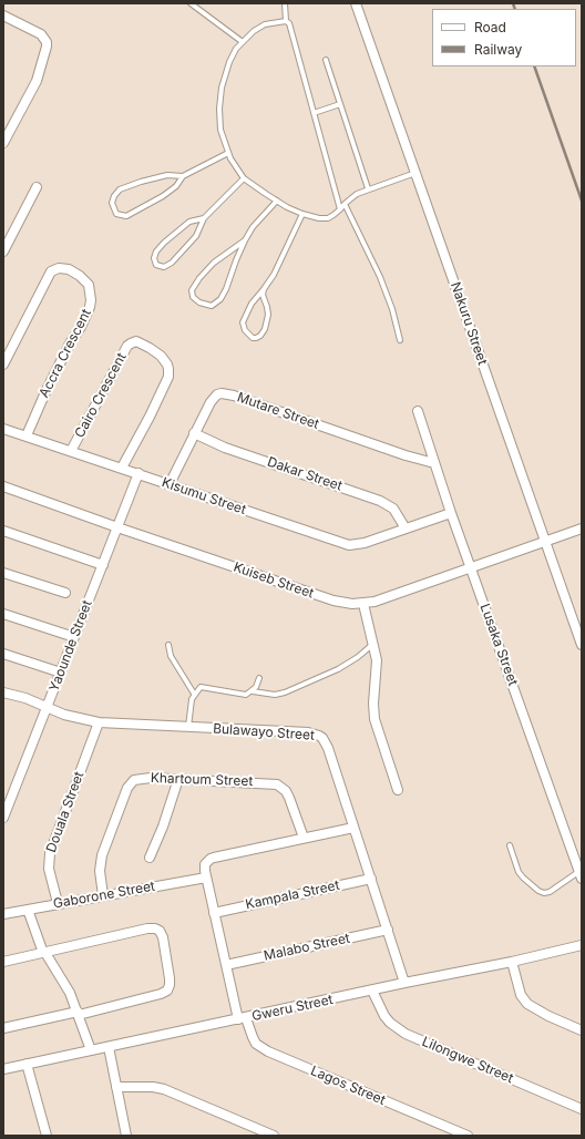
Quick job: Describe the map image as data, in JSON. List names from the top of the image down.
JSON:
{
  "streets": {
    "street": [
      "Nakuru Street",
      "Accra Crescent",
      "Cairo Crescent",
      "Mutare Street",
      "Dakar Street",
      "Kisumu Street",
      "Kuiseb Street",
      "Lusaka Street",
      "Yaounde Street",
      "Bulawayo Street",
      "Khartoum Street",
      "Douala Street",
      "Gaborone Street",
      "Kampala Street",
      "Malabo Street",
      "Gweru Street",
      "Lilongwe Street",
      "Lagos Street"
    ]
  },
  "crossings": [
    ["Nakuru Street", "Kuiseb Street"],
    ["Accra Crescent", "Kisumu Street"],
    ["Cairo Crescent", "Kisumu Street"],
    ["Mutare Street", "Dakar Street"],
    ["Mutare Street", "Kisumu Street"],
    ["Mutare Street", "Lusaka Street"],
    ["Dakar Street", "Kisumu Street"],
    ["Kisumu Street", "Lusaka Street"],
    ["Kisumu Street", "Yaounde Street"],
    ["Kuiseb Street", "Lusaka Street"],
    ["Kuiseb Street", "Yaounde Street"],
    ["Yaounde Street", "Bulawayo Street"],
    ["Bulawayo Street", "Douala Street"],
    ["Bulawayo Street", "Kampala Street"],
    ["Bulawayo Street", "Malabo Street"],
    ["Bulawayo Street", "Gweru Street"],
    ["Khartoum Street", "Gaborone Street"],
    ["Douala Street", "Gaborone Street"],
    ["Gaborone Street", "Lagos Street"],
    ["Kampala Street", "Lagos Street"],
    ["Malabo Street", "Lagos Street"],
    ["Gweru Street", "Lilongwe Street"],
    ["Gweru Street", "Lagos Street"]
  ],
  "legend": ["Road", "Railway"]
}
